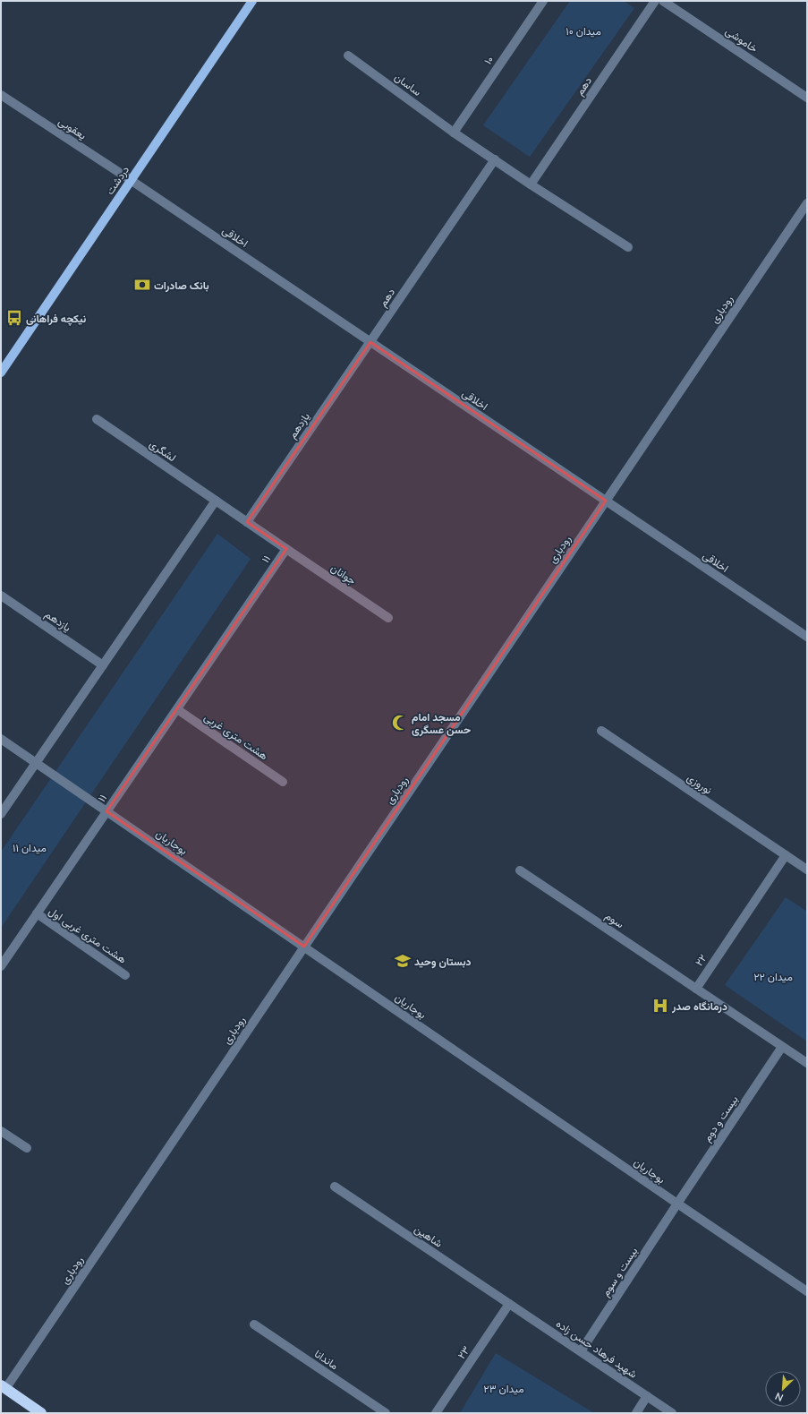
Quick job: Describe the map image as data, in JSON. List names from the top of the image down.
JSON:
{
  "streets": {
    "main road": ["دردشت"],
    "street": [
      "خاموشی",
      "۱۰",
      "ساسان",
      "دهم",
      "یعقوبی",
      "اخلاقی",
      "رودباری",
      "یازدهم",
      "لشگری",
      "۱۱",
      "جوانان",
      "هشت متری غربی",
      "نوروزی",
      "بوجاریان",
      "سوم",
      "هشت متری غربی اول",
      "۲۲",
      "بیست و دوم",
      "شاهین",
      "بیست و سوم",
      "شهید فرهاد حسن زاده",
      "۲۳",
      "ماندانا"
    ]
  },
  "crossings": [
    ["۱۰", "ساسان"],
    ["ساسان", "دهم"],
    ["دهم", "اخلاقی"],
    ["دهم", "یازدهم"],
    ["یعقوبی", "دردشت"],
    ["یعقوبی", "اخلاقی"],
    ["دردشت", "اخلاقی"],
    ["اخلاقی", "رودباری"],
    ["اخلاقی", "یازدهم"],
    ["رودباری", "بوجاریان"],
    ["۱۱", "جوانان"],
    ["۱۱", "هشت متری غربی"],
    ["۱۱", "بوجاریان"],
    ["۱۱", "هشت متری غربی اول"],
    ["نوروزی", "۲۲"],
    ["بوجاریان", "بیست و دوم"],
    ["بوجاریان", "بیست و سوم"],
    ["سوم", "۲۲"],
    ["بیست و دوم", "بیست و سوم"],
    ["شاهین", "شهید فرهاد حسن زاده"],
    ["شاهین", "۲۳"],
    ["بیست و سوم", "شهید فرهاد حسن زاده"],
    ["شهید فرهاد حسن زاده", "۲۳"]
  ],
  "parks": [
    "میدان ۱۰",
    "میدان ۱۱",
    "میدان ۲۲",
    "میدان ۲۳"
  ],
  "places": {
    "bank": ["بانک صادرات"],
    "bus stop": ["نیکچه فراهانی"],
    "mosque": ["مسجد امام حسن عسگری"],
    "school or university": ["دبستان وحید"],
    "hospital": ["درمانگاه صدر"]
  },
  "north": "bottom left"
}
